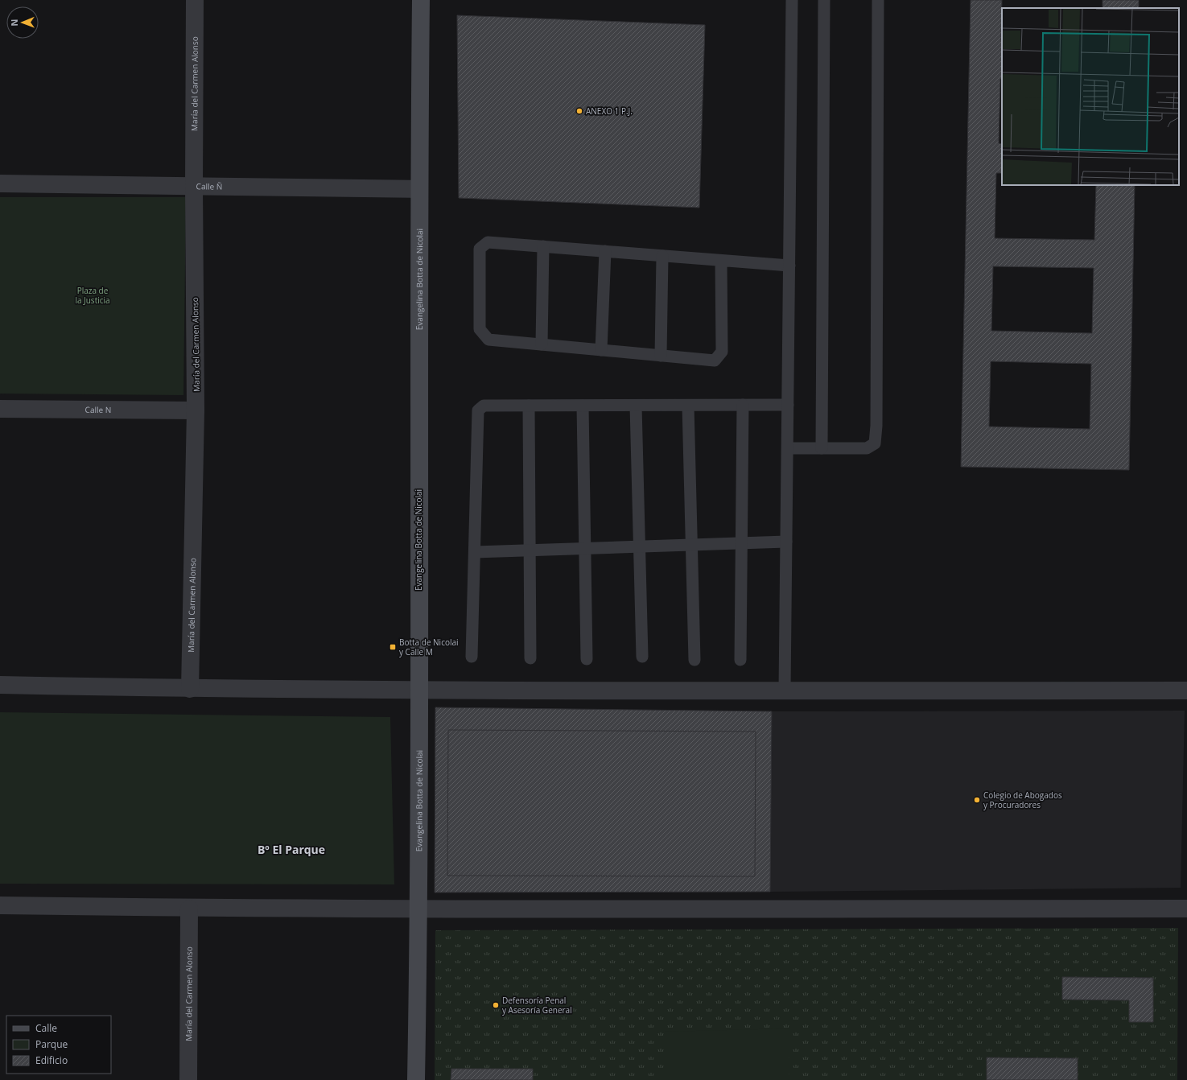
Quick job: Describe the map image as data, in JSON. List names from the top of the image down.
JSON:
{
  "streets": {
    "street": [
      "María del Carmen Alonso",
      "Calle Ñ",
      "Evangelina Botta de Nicolai",
      "Calle N"
    ]
  },
  "crossings": [
    ["María del Carmen Alonso", "Calle Ñ"],
    ["María del Carmen Alonso", "Calle N"],
    ["Calle Ñ", "Evangelina Botta de Nicolai"]
  ],
  "districts": ["Bº El Parque"],
  "parks": ["Plaza de la Justicia"],
  "places": {
    "other": ["ANEXO 1 P.J.", "Colegio de Abogados y Procuradores", "Defensoría Penal y Asesoría General"],
    "transit": ["Botta de Nicolai y Calle M"]
  },
  "legend": ["Calle", "Parque", "Edificio"],
  "north": "left"
}
